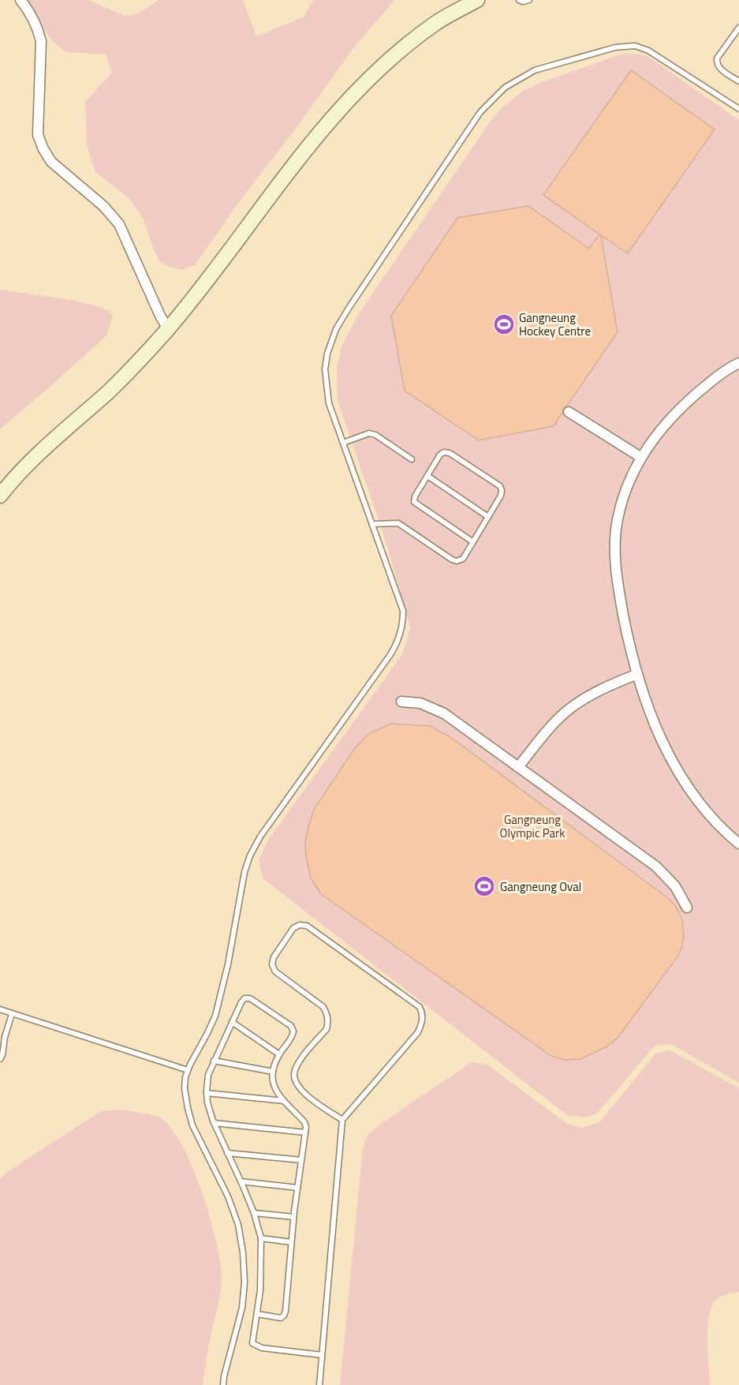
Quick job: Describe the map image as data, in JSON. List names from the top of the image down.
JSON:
{
  "parks": ["Gangneung Olympic Park"],
  "places": {
    "sports": ["Gangneung Hockey Centre", "Gangneung Oval"]
  }
}
